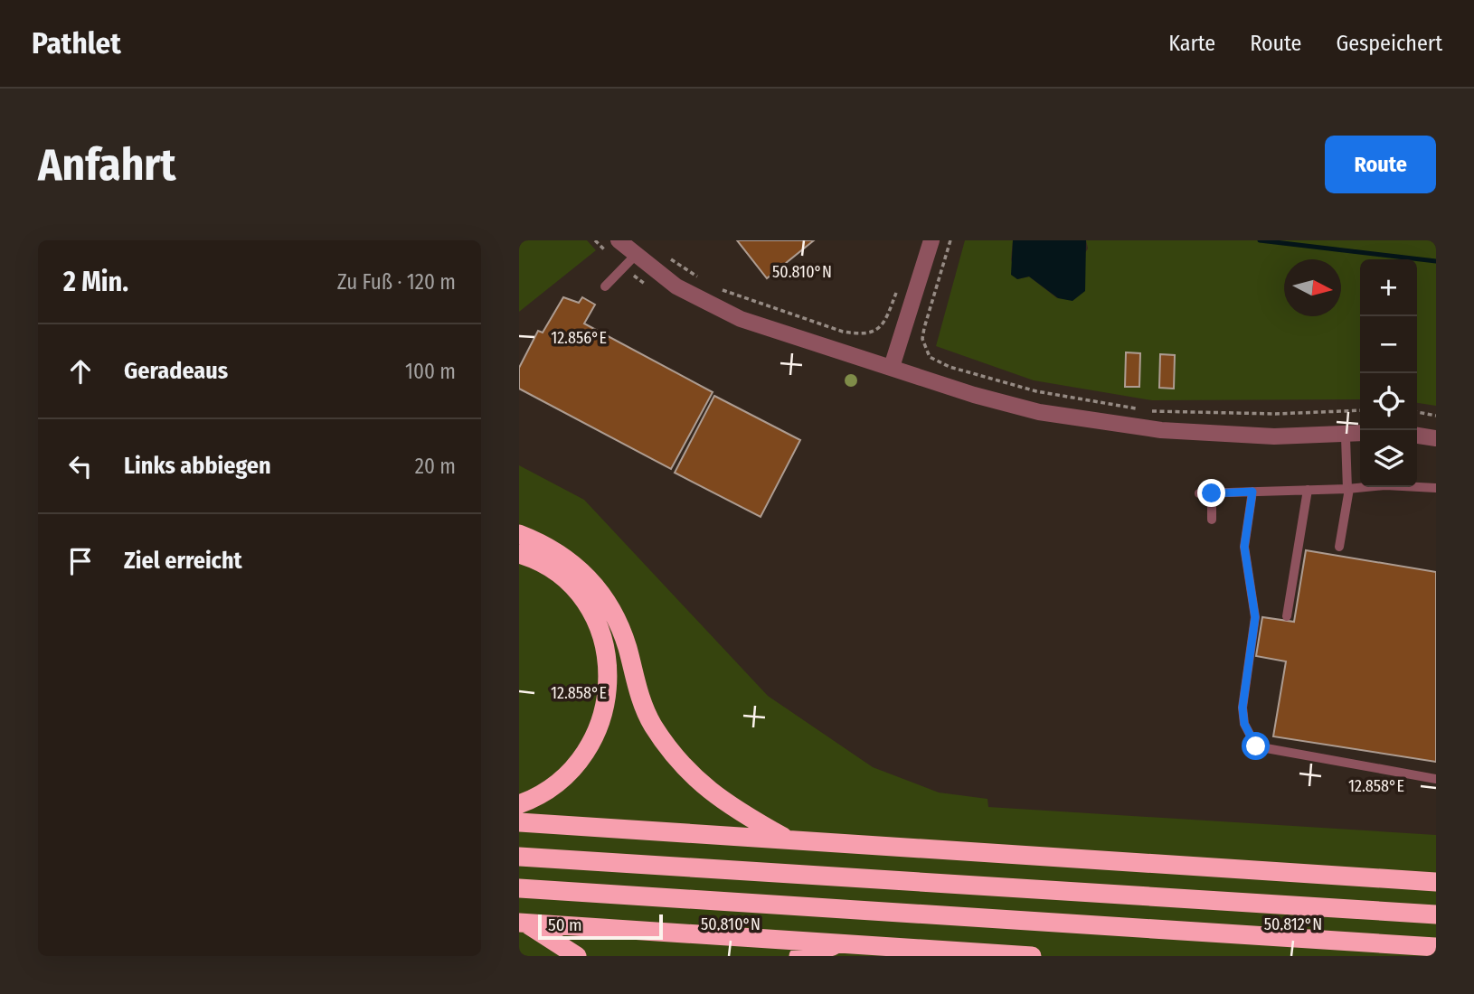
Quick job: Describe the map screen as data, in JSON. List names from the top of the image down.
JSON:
{
  "scale_bar": "50 m",
  "north": "right",
  "page": {
    "header": "Pathlet",
    "nav": ["Karte", "Route", "Gespeichert"],
    "buttons": "Route",
    "title": "Anfahrt",
    "heading": ["2 Min.", "Zu Fuß · 120 m"],
    "map_buttons": ["+", "−"],
    "list": [
      ["Geradeaus", "100 m"],
      ["Links abbiegen", "20 m"],
      "Ziel erreicht"
    ],
    "scale": "50 m"
  },
  "coordinates": [
    "50.810°N",
    "12.856°E",
    "12.858°E",
    "50.812°N"
  ]
}
